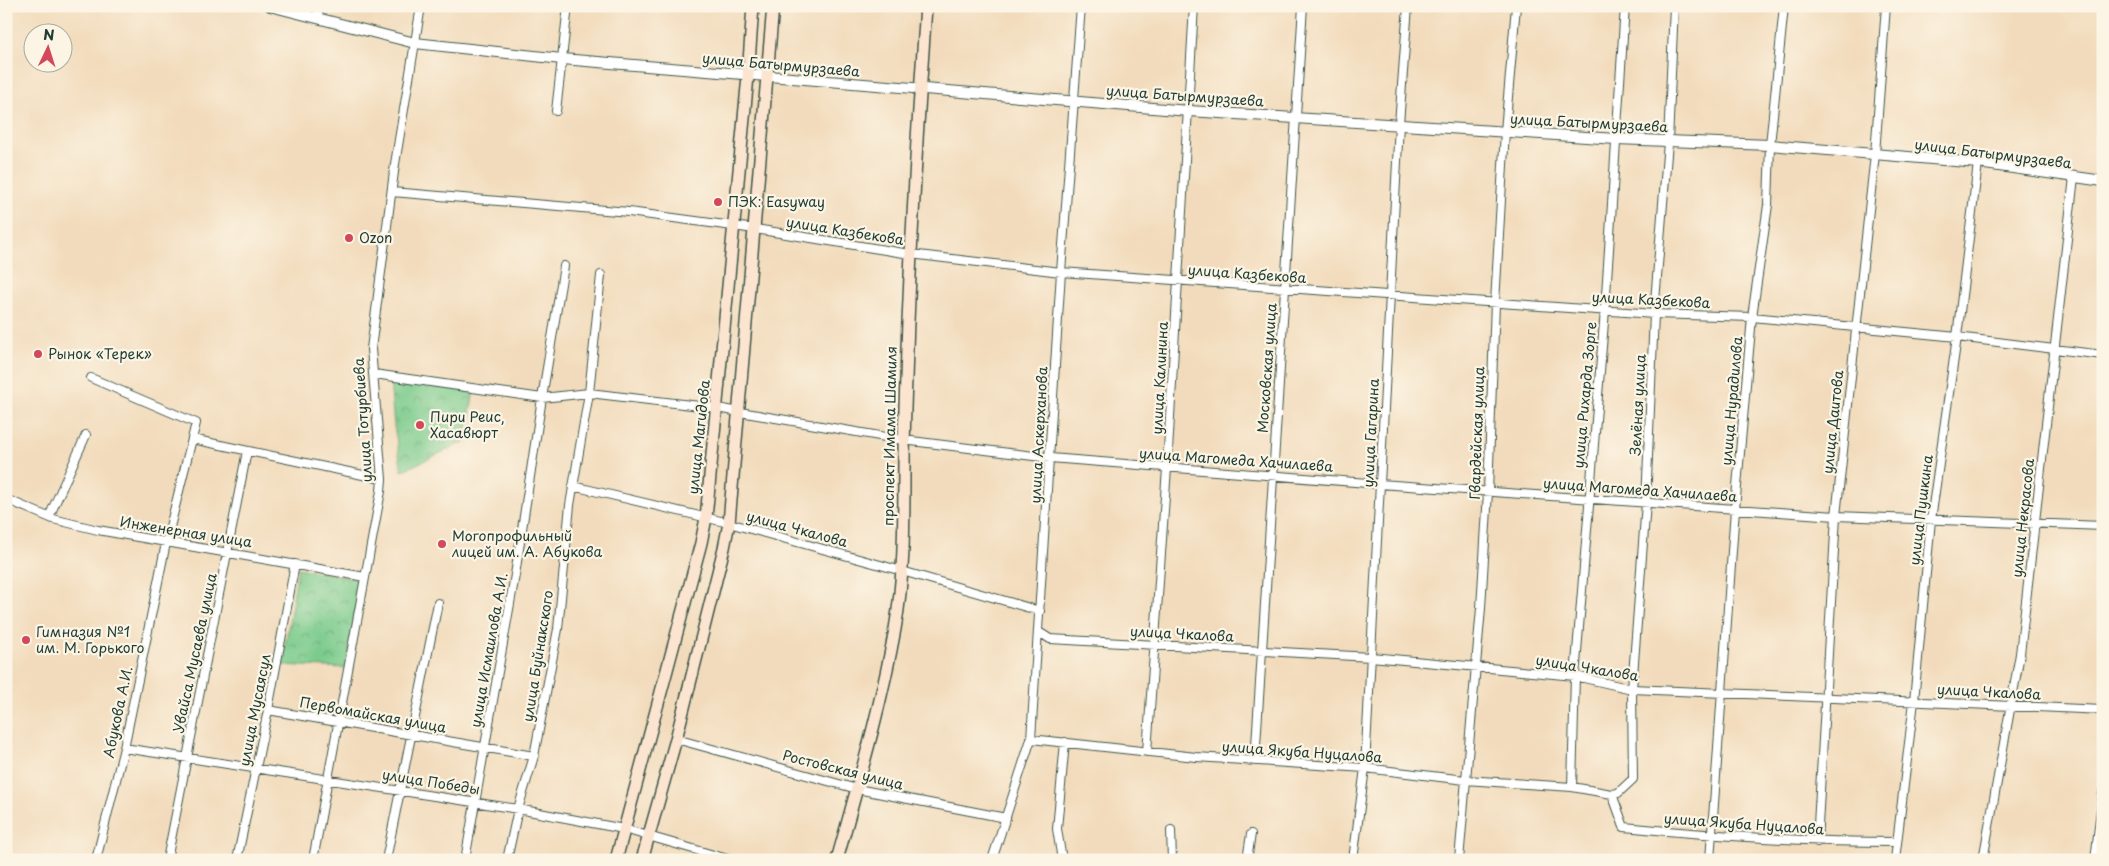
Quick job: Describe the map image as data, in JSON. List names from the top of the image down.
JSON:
{
  "streets": {
    "main road": ["проспект Имама Шамиля", "улица Магидова"],
    "street": [
      "улица Батырмурзаева",
      "улица Казбекова",
      "Московская улица",
      "улица Калинина",
      "улица Рихарда Зорге",
      "улица Нурадилова",
      "Зелёная улица",
      "улица Тотурбиева",
      "улица Даитова",
      "улица Гагарина",
      "Гвардейская улица",
      "улица Аскерханова",
      "улица Магомеда Хачилаева",
      "улица Пушкина",
      "улица Некрасова",
      "улица Чкалова",
      "Инженерная улица",
      "улица Исмаилова А.И.",
      "Увайса Мусаева улица",
      "улица Буйнакского",
      "улица Мусаясул",
      "Абукова А.И.",
      "Первомайская улица",
      "улица Якуба Нуцалова",
      "Ростовская улица",
      "улица Победы"
    ]
  },
  "crossings": [
    ["улица Батырмурзаева", "Московская улица"],
    ["улица Батырмурзаева", "улица Калинина"],
    ["улица Батырмурзаева", "улица Рихарда Зорге"],
    ["улица Батырмурзаева", "улица Нурадилова"],
    ["улица Батырмурзаева", "Зелёная улица"],
    ["улица Батырмурзаева", "улица Тотурбиева"],
    ["улица Батырмурзаева", "улица Даитова"],
    ["улица Батырмурзаева", "улица Гагарина"],
    ["улица Батырмурзаева", "Гвардейская улица"],
    ["улица Батырмурзаева", "улица Аскерханова"],
    ["улица Батырмурзаева", "проспект Имама Шамиля"],
    ["улица Батырмурзаева", "улица Магидова"],
    ["улица Батырмурзаева", "улица Пушкина"],
    ["улица Батырмурзаева", "улица Некрасова"],
    ["улица Казбекова", "Московская улица"],
    ["улица Казбекова", "улица Калинина"],
    ["улица Казбекова", "улица Рихарда Зорге"],
    ["улица Казбекова", "улица Нурадилова"],
    ["улица Казбекова", "Зелёная улица"],
    ["улица Казбекова", "улица Тотурбиева"],
    ["улица Казбекова", "улица Даитова"],
    ["улица Казбекова", "улица Гагарина"],
    ["улица Казбекова", "Гвардейская улица"],
    ["улица Казбекова", "улица Аскерханова"],
    ["улица Казбекова", "проспект Имама Шамиля"],
    ["улица Казбекова", "улица Магидова"],
    ["улица Казбекова", "улица Пушкина"],
    ["улица Казбекова", "улица Некрасова"],
    ["Московская улица", "улица Магомеда Хачилаева"],
    ["Московская улица", "улица Чкалова"],
    ["Московская улица", "улица Якуба Нуцалова"],
    ["улица Калинина", "улица Магомеда Хачилаева"],
    ["улица Калинина", "улица Чкалова"],
    ["улица Калинина", "улица Якуба Нуцалова"],
    ["улица Рихарда Зорге", "улица Магомеда Хачилаева"],
    ["улица Рихарда Зорге", "улица Чкалова"],
    ["улица Рихарда Зорге", "улица Якуба Нуцалова"],
    ["улица Нурадилова", "улица Магомеда Хачилаева"],
    ["улица Нурадилова", "улица Чкалова"],
    ["улица Нурадилова", "улица Якуба Нуцалова"],
    ["Зелёная улица", "улица Магомеда Хачилаева"],
    ["Зелёная улица", "улица Чкалова"],
    ["Зелёная улица", "улица Якуба Нуцалова"],
    ["улица Тотурбиева", "улица Магомеда Хачилаева"],
    ["улица Тотурбиева", "Инженерная улица"],
    ["улица Тотурбиева", "Первомайская улица"],
    ["улица Тотурбиева", "улица Победы"],
    ["улица Даитова", "улица Магомеда Хачилаева"],
    ["улица Даитова", "улица Чкалова"],
    ["улица Даитова", "улица Якуба Нуцалова"],
    ["улица Гагарина", "улица Магомеда Хачилаева"],
    ["улица Гагарина", "улица Чкалова"],
    ["улица Гагарина", "улица Якуба Нуцалова"],
    ["Гвардейская улица", "улица Магомеда Хачилаева"],
    ["Гвардейская улица", "улица Чкалова"],
    ["Гвардейская улица", "улица Якуба Нуцалова"],
    ["улица Аскерханова", "улица Магомеда Хачилаева"],
    ["улица Аскерханова", "улица Чкалова"],
    ["улица Аскерханова", "улица Якуба Нуцалова"],
    ["улица Аскерханова", "Ростовская улица"],
    ["проспект Имама Шамиля", "улица Магомеда Хачилаева"],
    ["проспект Имама Шамиля", "улица Чкалова"],
    ["проспект Имама Шамиля", "Ростовская улица"],
    ["улица Магидова", "улица Магомеда Хачилаева"],
    ["улица Магидова", "улица Чкалова"],
    ["улица Магидова", "улица Победы"],
    ["улица Магомеда Хачилаева", "улица Пушкина"],
    ["улица Магомеда Хачилаева", "улица Некрасова"],
    ["улица Магомеда Хачилаева", "улица Исмаилова А.И."],
    ["улица Магомеда Хачилаева", "улица Буйнакского"],
    ["улица Пушкина", "улица Чкалова"],
    ["улица Пушкина", "улица Якуба Нуцалова"],
    ["улица Некрасова", "улица Чкалова"],
    ["улица Чкалова", "улица Буйнакского"],
    ["Инженерная улица", "Увайса Мусаева улица"],
    ["Инженерная улица", "улица Мусаясул"],
    ["Инженерная улица", "Абукова А.И."],
    ["улица Исмаилова А.И.", "Первомайская улица"],
    ["улица Исмаилова А.И.", "улица Победы"],
    ["Увайса Мусаева улица", "улица Победы"],
    ["улица Буйнакского", "Первомайская улица"],
    ["улица Буйнакского", "улица Победы"],
    ["улица Мусаясул", "Первомайская улица"],
    ["улица Мусаясул", "улица Победы"],
    ["Абукова А.И.", "улица Победы"]
  ],
  "places": [
    "ПЭК: Easyway",
    "Ozon",
    "Рынок «Терек»",
    "Пири Реис, Хасавюрт",
    "Могопрофильный лицей им. А. Абукова",
    "Гимназия №1 им. М. Горького"
  ],
  "north": "top"
}
